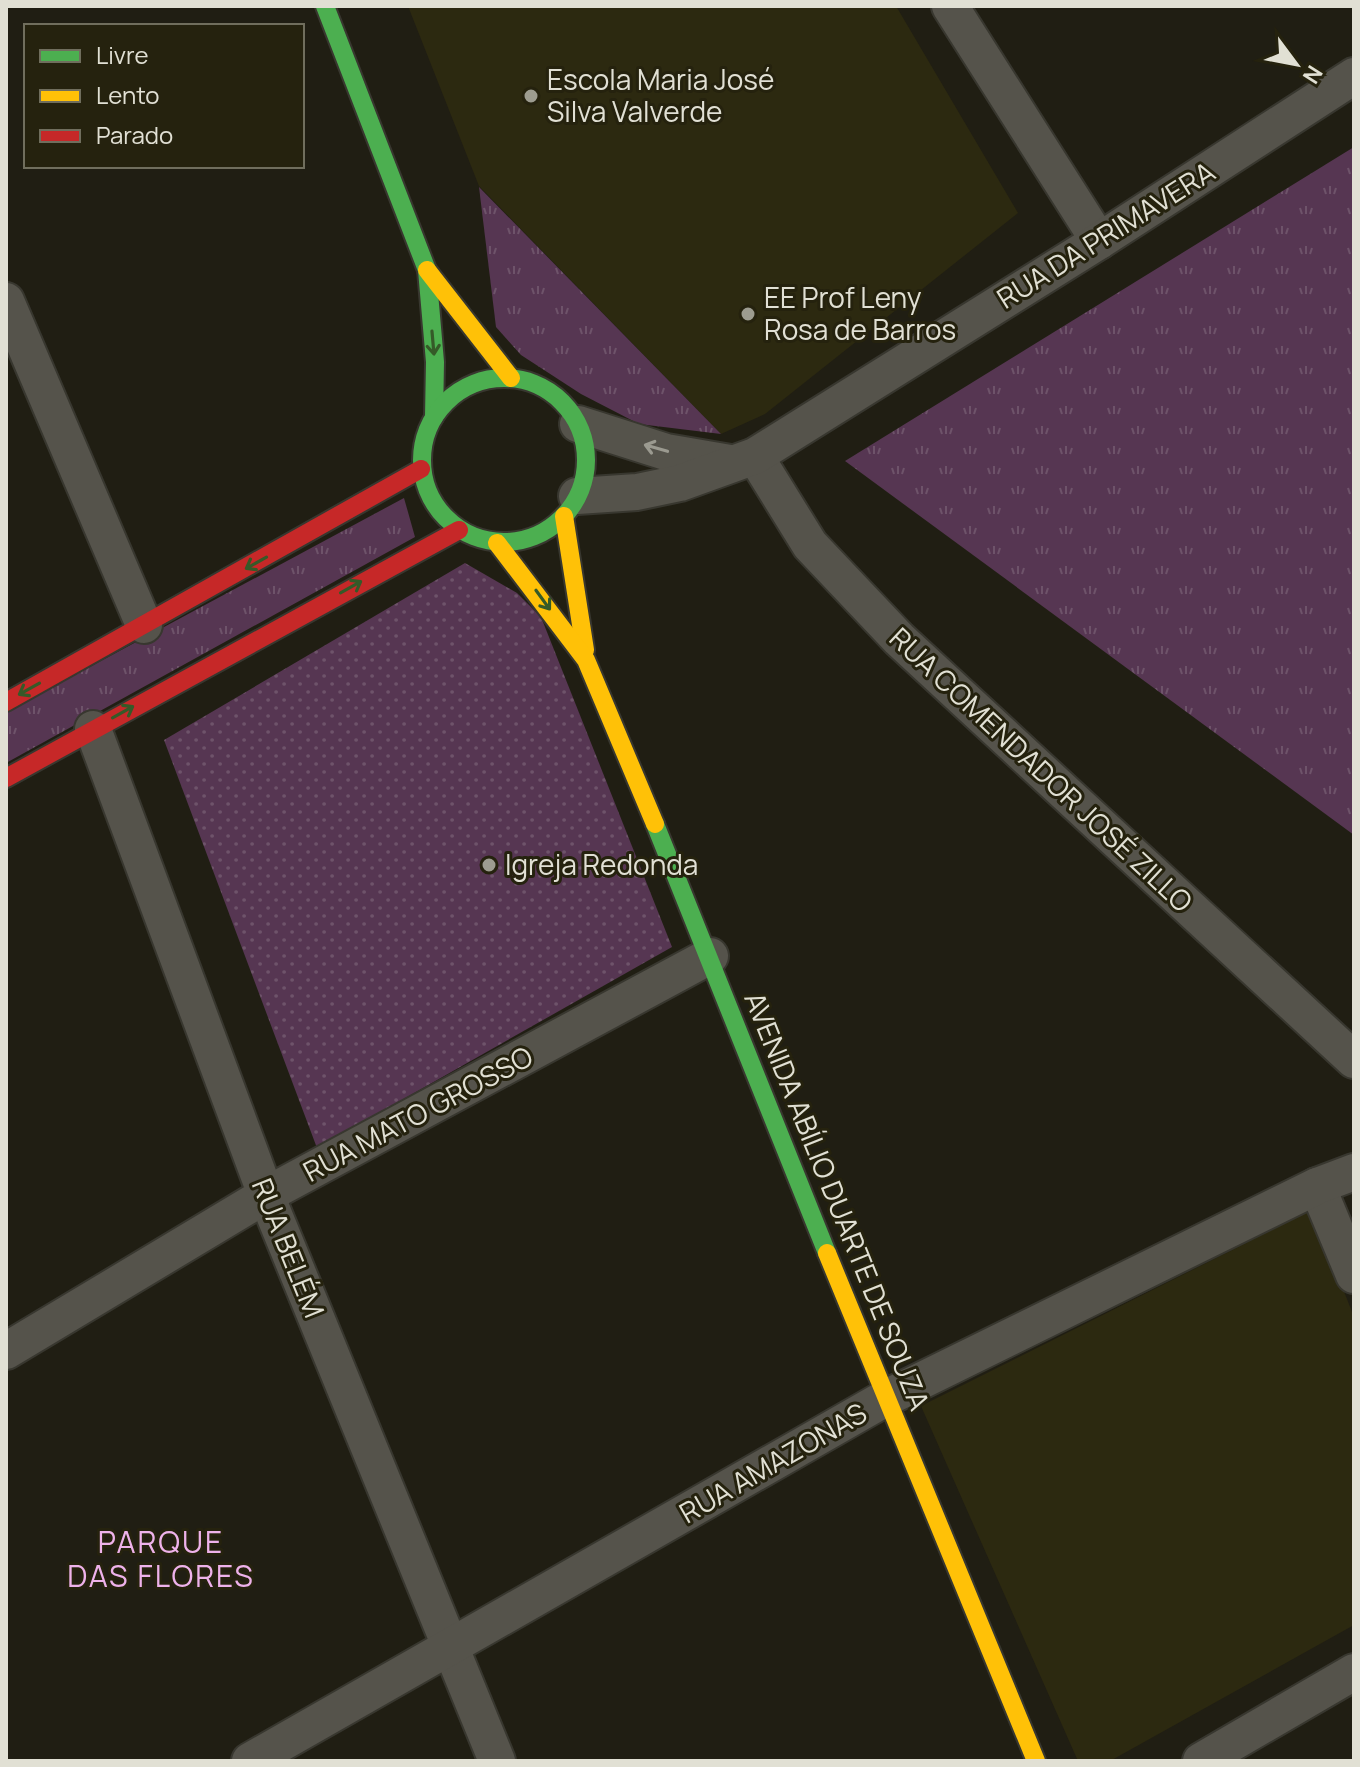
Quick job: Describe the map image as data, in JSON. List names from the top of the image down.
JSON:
{
  "streets": {
    "main road": ["AVENIDA ABÍLIO DUARTE DE SOUZA"],
    "street": [
      "RUA DA PRIMAVERA",
      "RUA COMENDADOR JOSÉ ZILLO",
      "RUA MATO GROSSO",
      "RUA BELÉM",
      "RUA AMAZONAS"
    ]
  },
  "crossings": [
    ["RUA DA PRIMAVERA", "RUA COMENDADOR JOSÉ ZILLO"],
    ["RUA DA PRIMAVERA", "AVENIDA ABÍLIO DUARTE DE SOUZA"],
    ["RUA MATO GROSSO", "AVENIDA ABÍLIO DUARTE DE SOUZA"],
    ["RUA MATO GROSSO", "RUA BELÉM"],
    ["AVENIDA ABÍLIO DUARTE DE SOUZA", "RUA AMAZONAS"],
    ["RUA BELÉM", "RUA AMAZONAS"]
  ],
  "districts": ["PARQUE DAS FLORES"],
  "places": ["Escola Maria José Silva Valverde", "EE Prof Leny Rosa de Barros", "Igreja Redonda"],
  "legend": ["Livre", "Lento", "Parado"],
  "north": "bottom right"
}
